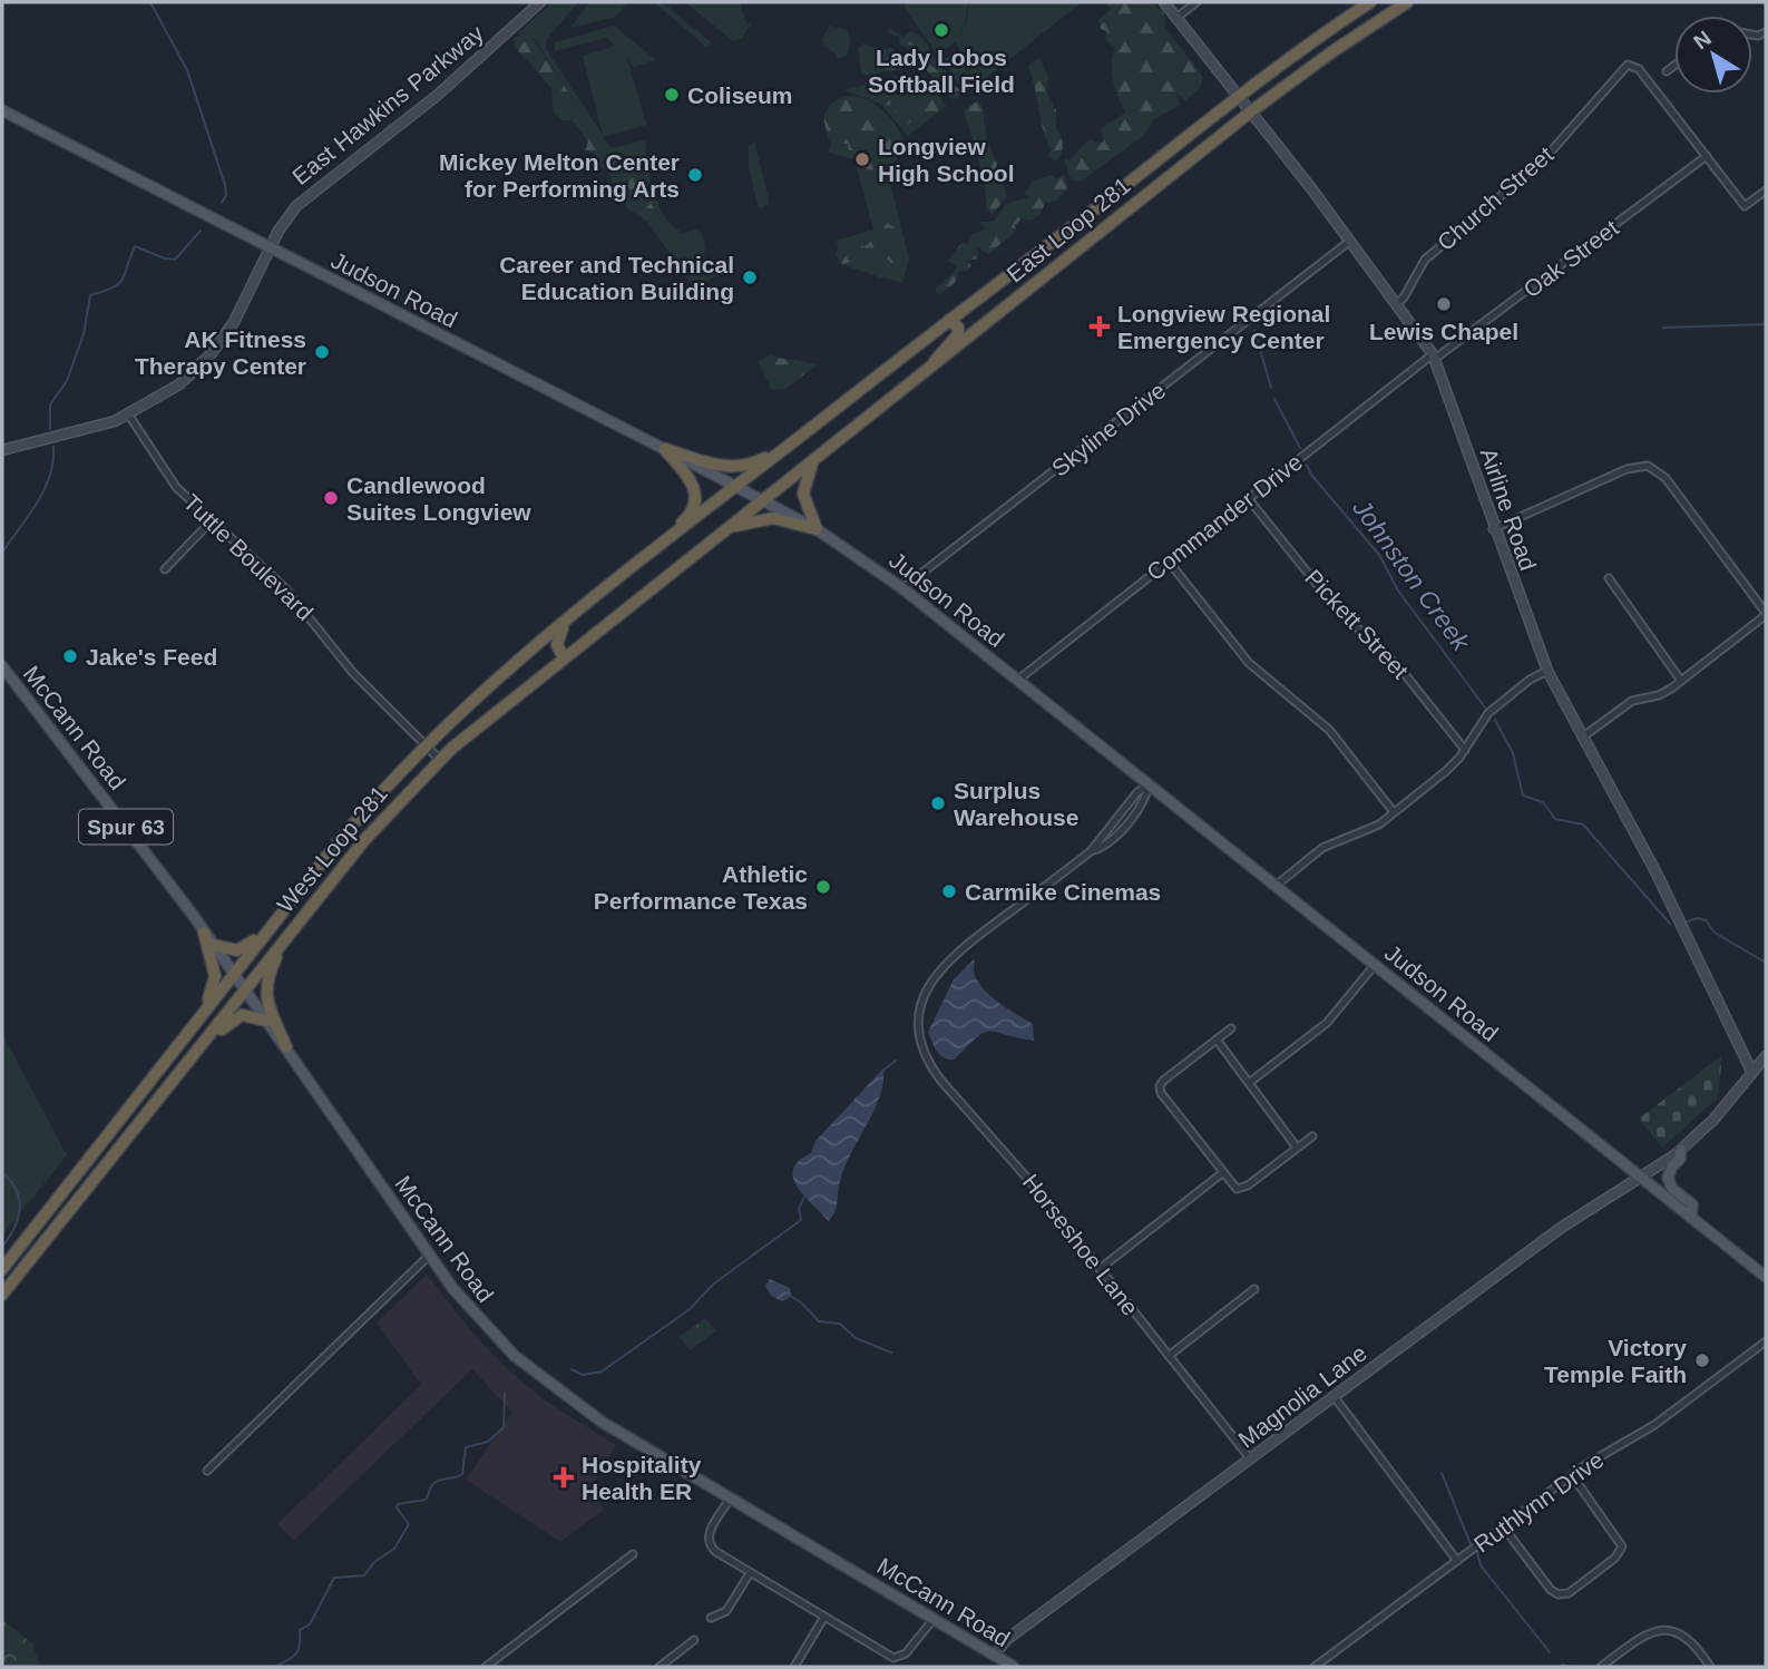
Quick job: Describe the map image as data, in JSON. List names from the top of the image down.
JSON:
{
  "streets": {
    "highway": ["East Loop 281", "West Loop 281"],
    "main road": [
      "East Hawkins Parkway",
      "Judson Road",
      "Airline Road",
      "McCann Road",
      "Spur 63",
      "Magnolia Lane"
    ],
    "street": [
      "Church Street",
      "Oak Street",
      "Skyline Drive",
      "Commander Drive",
      "Tuttle Boulevard",
      "Pickett Street",
      "Horseshoe Lane",
      "Ruthlynn Drive"
    ]
  },
  "crossings": [
    ["East Hawkins Parkway", "Judson Road"],
    ["East Hawkins Parkway", "Tuttle Boulevard"],
    ["Church Street", "Oak Street"],
    ["Church Street", "Airline Road"],
    ["East Loop 281", "Judson Road"],
    ["East Loop 281", "Airline Road"],
    ["East Loop 281", "West Loop 281"],
    ["Oak Street", "Airline Road"],
    ["Oak Street", "Commander Drive"],
    ["Judson Road", "Skyline Drive"],
    ["Judson Road", "Commander Drive"],
    ["Judson Road", "West Loop 281"],
    ["Judson Road", "Horseshoe Lane"],
    ["Judson Road", "Magnolia Lane"],
    ["Skyline Drive", "Airline Road"],
    ["Airline Road", "Commander Drive"],
    ["Airline Road", "Magnolia Lane"],
    ["Commander Drive", "Pickett Street"],
    ["Tuttle Boulevard", "West Loop 281"],
    ["McCann Road", "West Loop 281"],
    ["McCann Road", "Magnolia Lane"],
    ["Horseshoe Lane", "Magnolia Lane"]
  ],
  "water": ["Johnston Creek"],
  "places": {
    "other": [
      "Lady Lobos Softball Field",
      "Coliseum",
      "Longview High School",
      "Mickey Melton Center for Performing Arts",
      "Career and Technical Education Building",
      "Lewis Chapel",
      "AK Fitness Therapy Center",
      "Candlewood Suites Longview",
      "Jake's Feed",
      "Surplus Warehouse",
      "Athletic Performance Texas",
      "Carmike Cinemas",
      "Victory Temple Faith"
    ],
    "health": ["Longview Regional Emergency Center", "Hospitality Health ER"]
  },
  "north": "top left"
}
